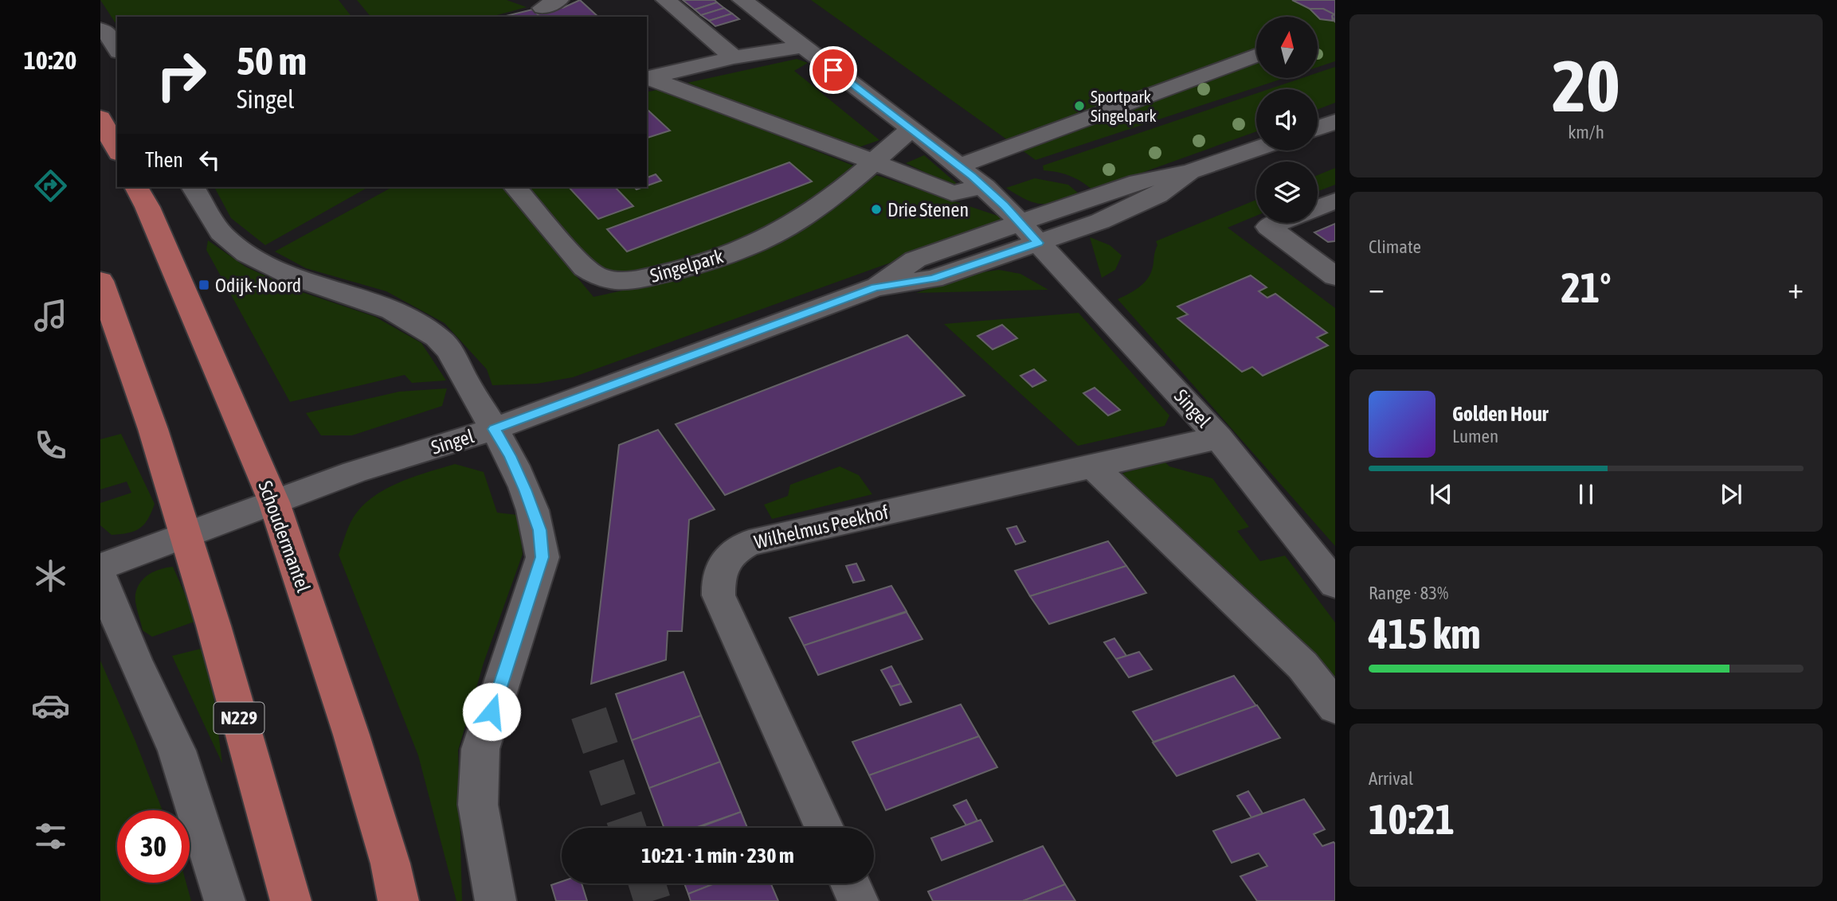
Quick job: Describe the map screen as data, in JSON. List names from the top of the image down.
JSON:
{
  "streets": {
    "main road": ["Schoudermantel", "N229"],
    "street": ["Singelpark", "Singel", "Wilhelmus Peekhof"]
  },
  "crossings": [
    ["Singel", "Wilhelmus Peekhof"],
    ["Singel", "Schoudermantel"],
    ["Singel", "N229"]
  ],
  "places": {
    "other": ["Sportpark Singelpark", "Drie Stenen"],
    "transit": ["Odijk-Noord"]
  },
  "north": "top",
  "page": {
    "tabs": "10:20",
    "tile": [
      ["20", "km/h"],
      "Climate",
      ["Range · 83%", "415 km"],
      ["Arrival", "10:21"]
    ],
    "turn": ["50 m", "Singel"],
    "then": "Then",
    "heat": ["−", "21°", "+"],
    "song": ["Golden Hour", "Lumen"],
    "limit": "30",
    "trip": "10:21 · 1 min · 230 m"
  }
}
